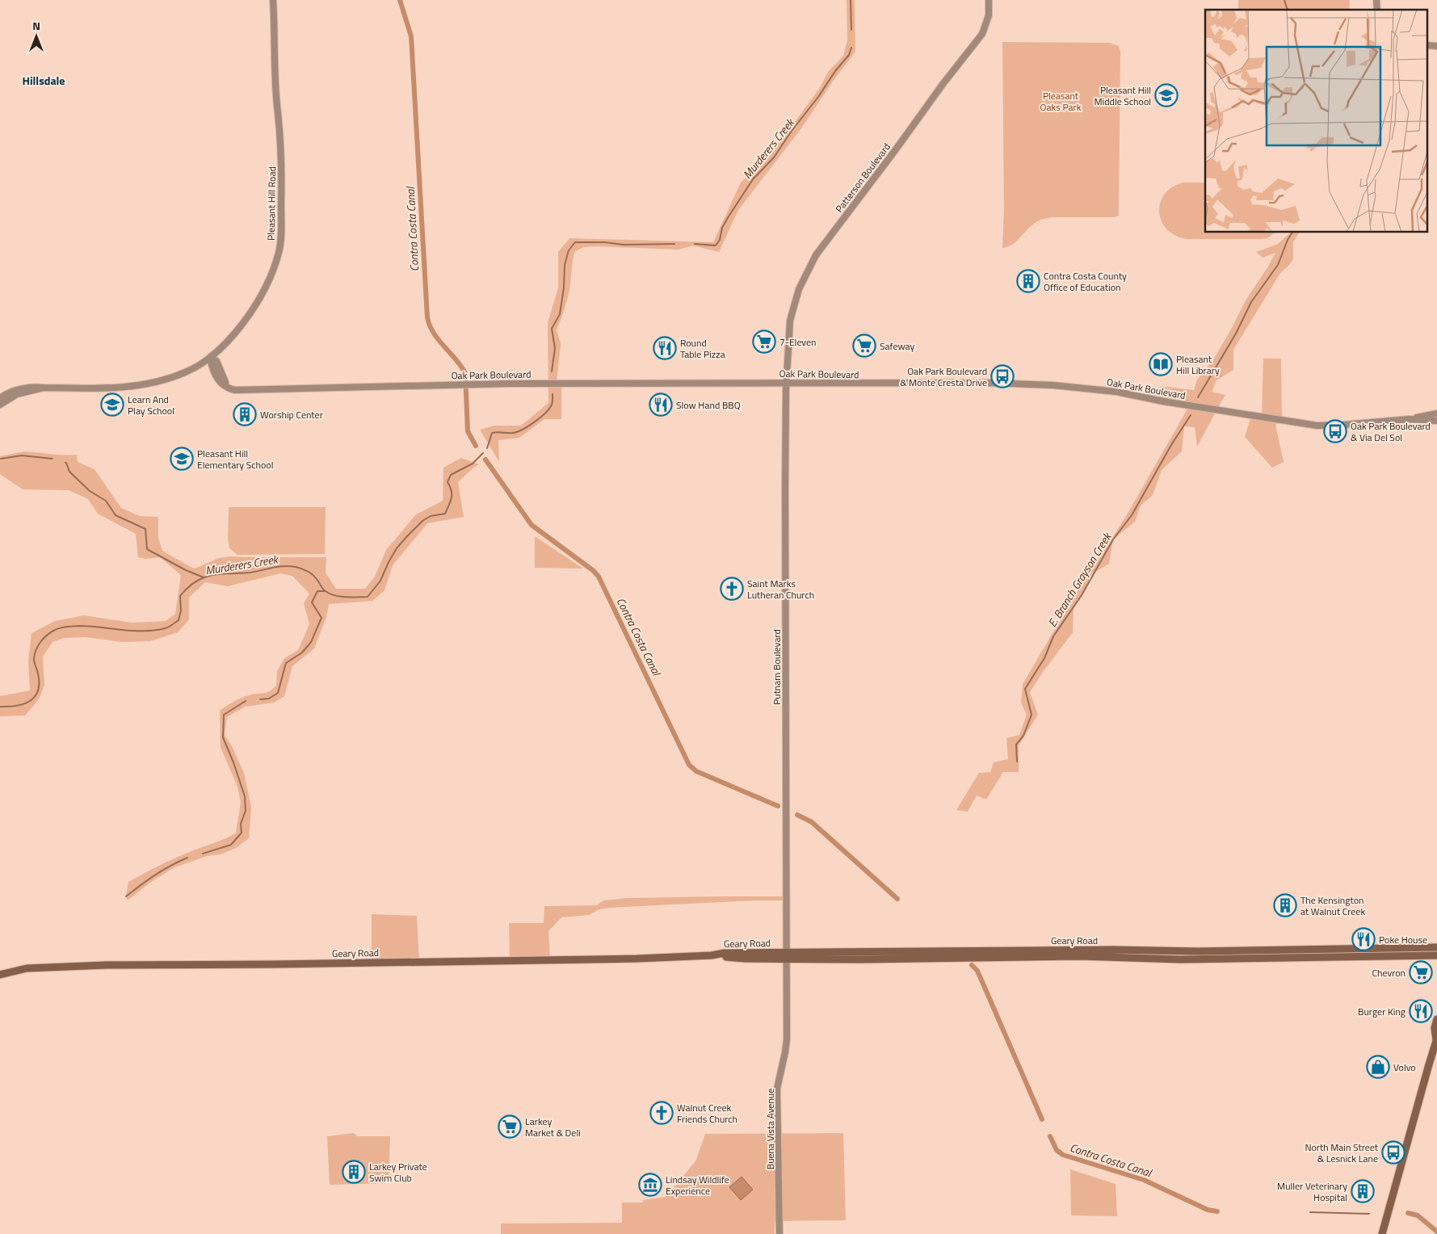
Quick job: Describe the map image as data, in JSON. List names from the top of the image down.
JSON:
{
  "streets": {
    "main road": ["Geary Road"],
    "street": [
      "Patterson Boulevard",
      "Pleasant Hill Road",
      "Oak Park Boulevard",
      "Putnam Boulevard",
      "Buena Vista Avenue"
    ]
  },
  "crossings": [
    ["Patterson Boulevard", "Oak Park Boulevard"],
    ["Patterson Boulevard", "Putnam Boulevard"],
    ["Pleasant Hill Road", "Oak Park Boulevard"],
    ["Oak Park Boulevard", "Putnam Boulevard"],
    ["Putnam Boulevard", "Geary Road"],
    ["Putnam Boulevard", "Buena Vista Avenue"],
    ["Geary Road", "Buena Vista Avenue"]
  ],
  "districts": ["Hillsdale"],
  "water": ["Murderers Creek", "Contra Costa Canal", "E. Branch Grayson Creek"],
  "parks": ["Pleasant Oaks Park"],
  "places": {
    "school or university": ["Pleasant Hill Middle School", "Learn And Play School", "Pleasant Hill Elementary School"],
    "building": [
      "Contra Costa County Office of Education",
      "Worship Center",
      "The Kensington at Walnut Creek",
      "Larkey Private Swim Club",
      "Muller Veterinary Hospital"
    ],
    "supermarket": [
      "7-Eleven",
      "Safeway",
      "Chevron",
      "Larkey Market & Deli"
    ],
    "restaurant": [
      "Round Table Pizza",
      "Slow Hand BBQ",
      "Poke House",
      "Burger King"
    ],
    "library": ["Pleasant Hill Library"],
    "bus stop": ["Oak Park Boulevard & Monte Cresta Drive", "Oak Park Boulevard & Via Del Sol", "North Main Street & Lesnick Lane"],
    "church": ["Saint Marks Lutheran Church", "Walnut Creek Friends Church"],
    "shop": ["Volvo"],
    "museum": ["Lindsay Wildlife Experience"]
  },
  "north": "top"
}
